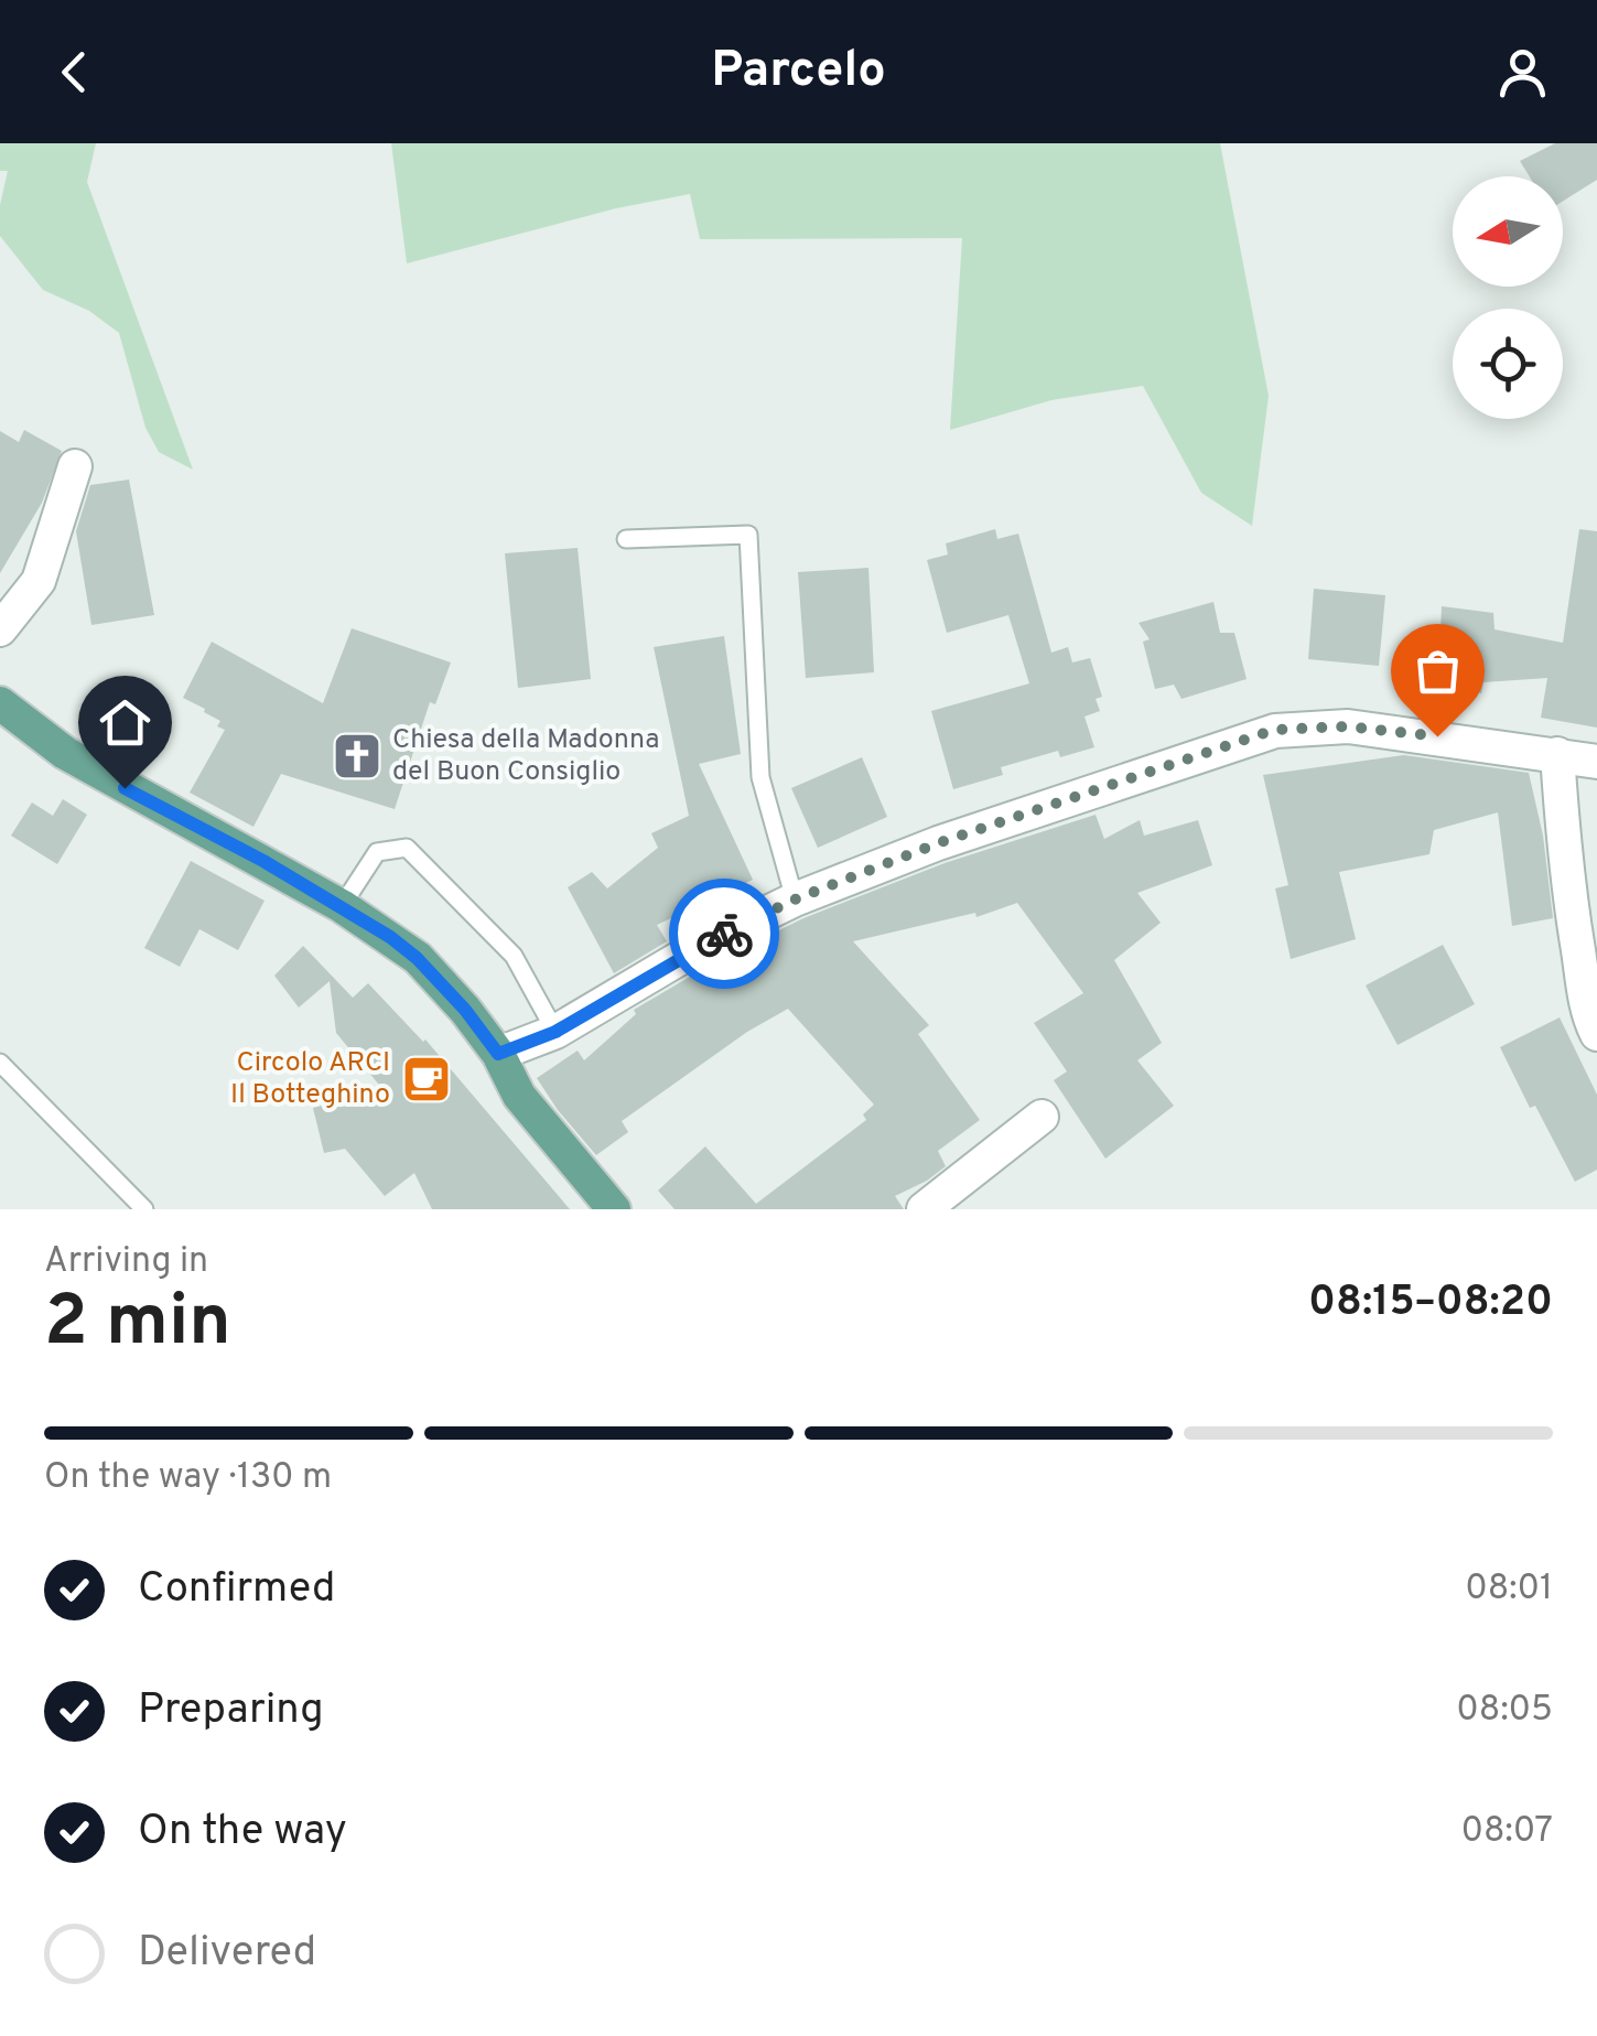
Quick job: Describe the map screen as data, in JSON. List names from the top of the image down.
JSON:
{
  "places": {
    "church": ["Chiesa della Madonna del Buon Consiglio"],
    "cafe": ["Circolo ARCI Il Botteghino"]
  },
  "north": "left",
  "page": {
    "header": "Parcelo",
    "heading": ["2 min", "Arriving in", "08:15–08:20"],
    "bar": "On the way · 130 m",
    "list": [
      ["Confirmed", "08:01"],
      ["Preparing", "08:05"],
      ["On the way", "08:07"],
      "Delivered"
    ]
  }
}
